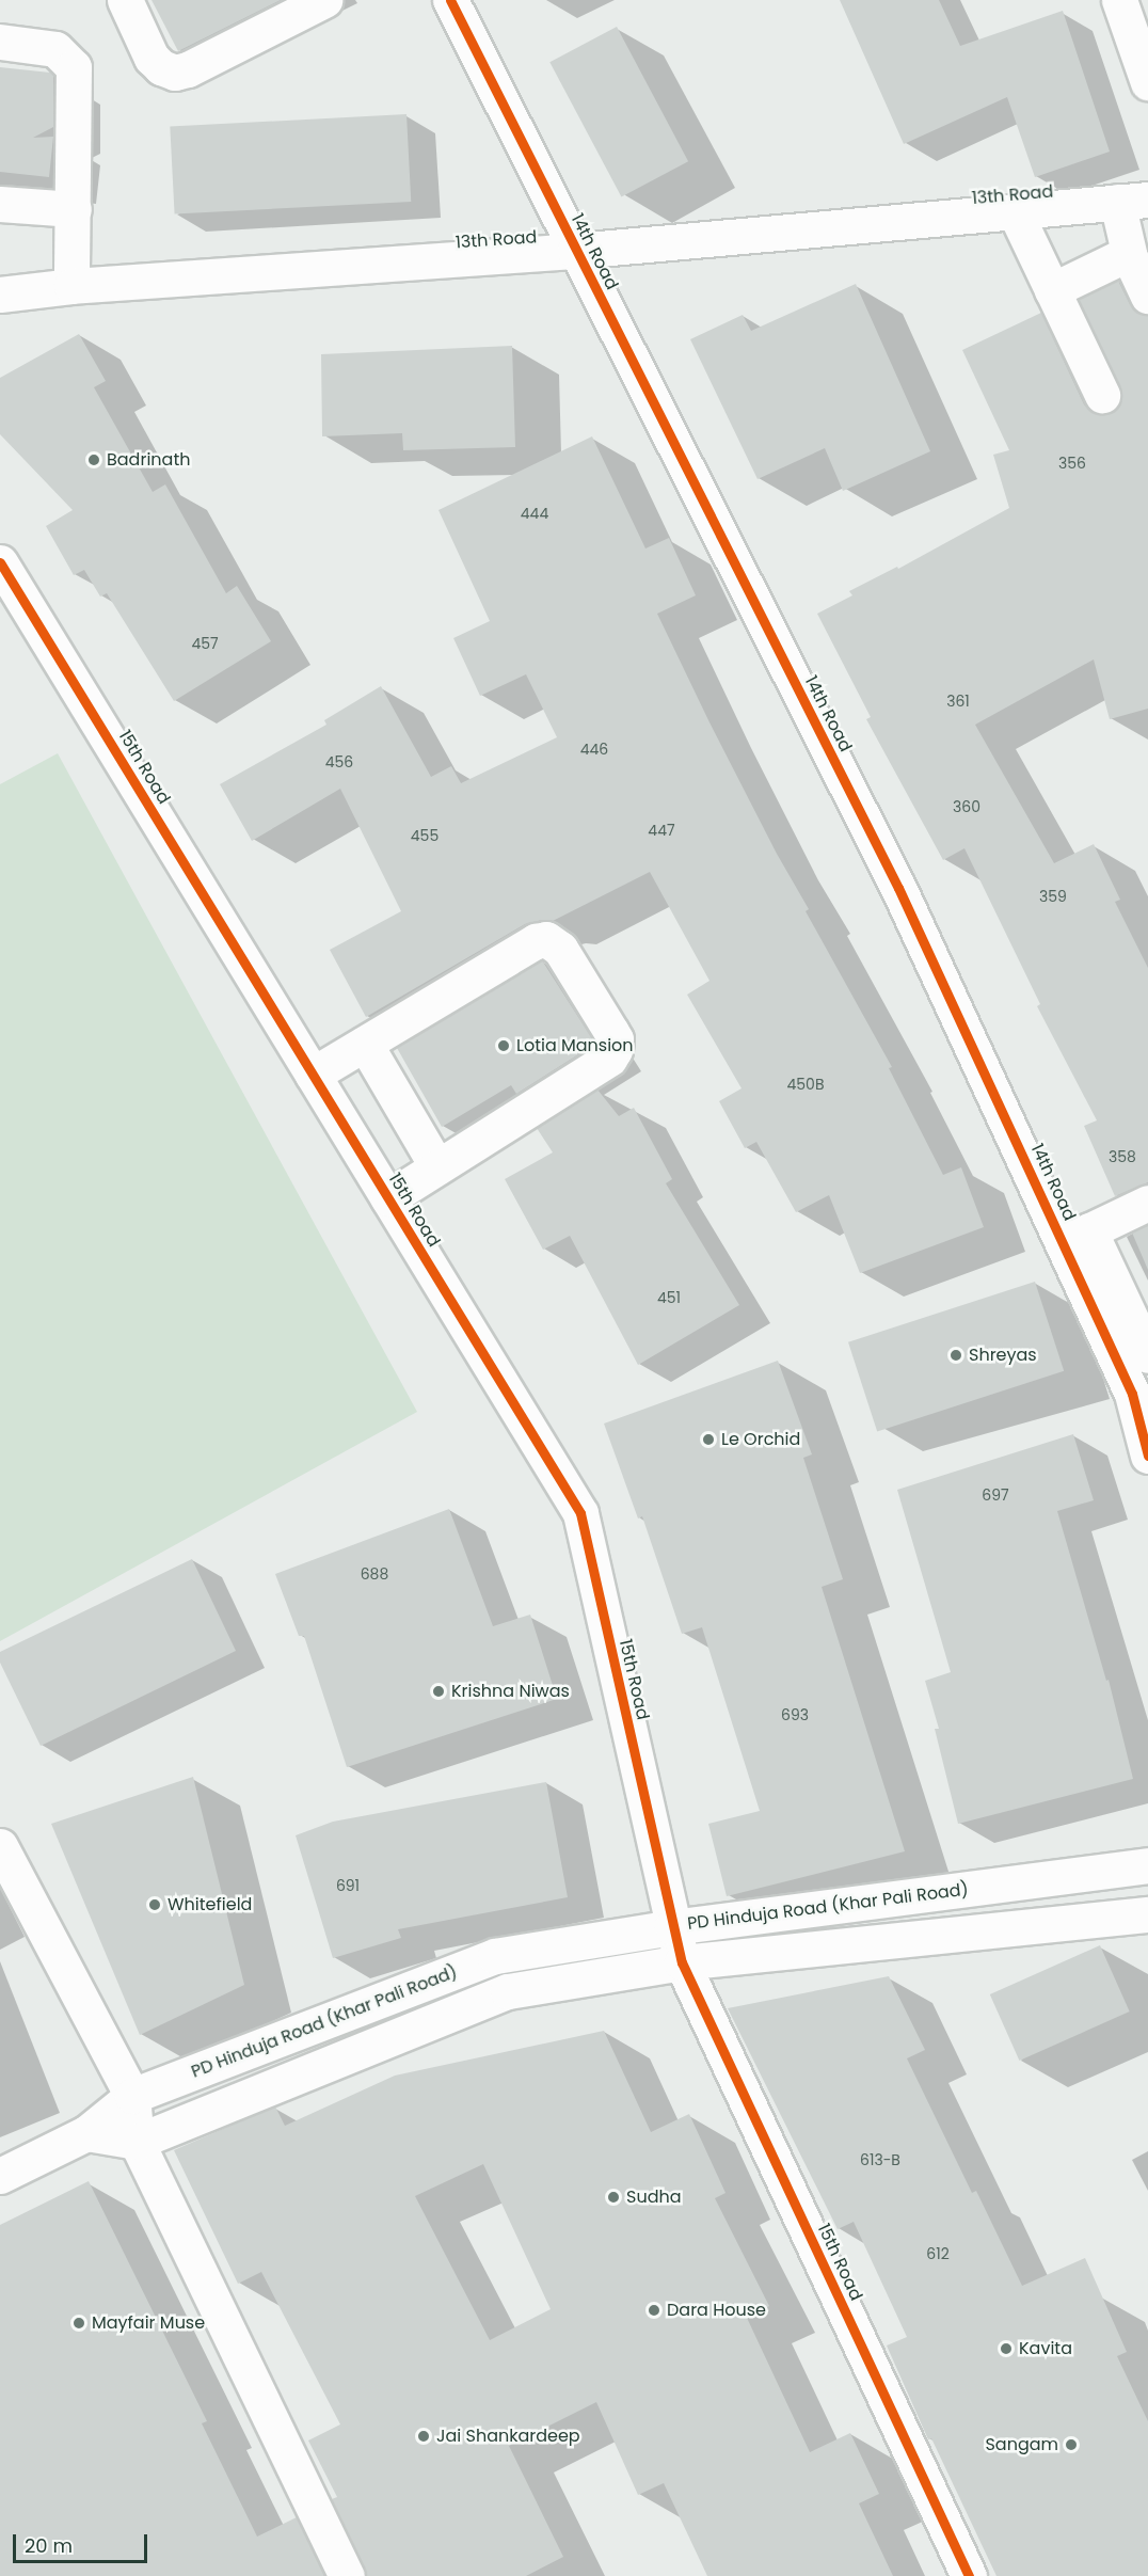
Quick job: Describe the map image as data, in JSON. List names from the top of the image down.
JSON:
{
  "streets": {
    "street": [
      "13th Road",
      "14th Road",
      "15th Road",
      "PD Hinduja Road (Khar Pali Road)"
    ]
  },
  "crossings": [
    ["13th Road", "14th Road"],
    ["15th Road", "PD Hinduja Road (Khar Pali Road)"]
  ],
  "places": [
    "Badrinath",
    "Lotia Mansion",
    "Shreyas",
    "Le Orchid",
    "Krishna Niwas",
    "Whitefield",
    "Sudha",
    "Dara House",
    "Mayfair Muse",
    "Kavita",
    "Jai Shankardeep",
    "Sangam"
  ],
  "house_numbers": [
    "356",
    "444",
    "457",
    "361",
    "446",
    "456",
    "360",
    "447",
    "455",
    "359",
    "450B",
    "358",
    "451",
    "697",
    "688",
    "693",
    "691",
    "613-B",
    "612"
  ],
  "scale_bar": "20 m"
}
